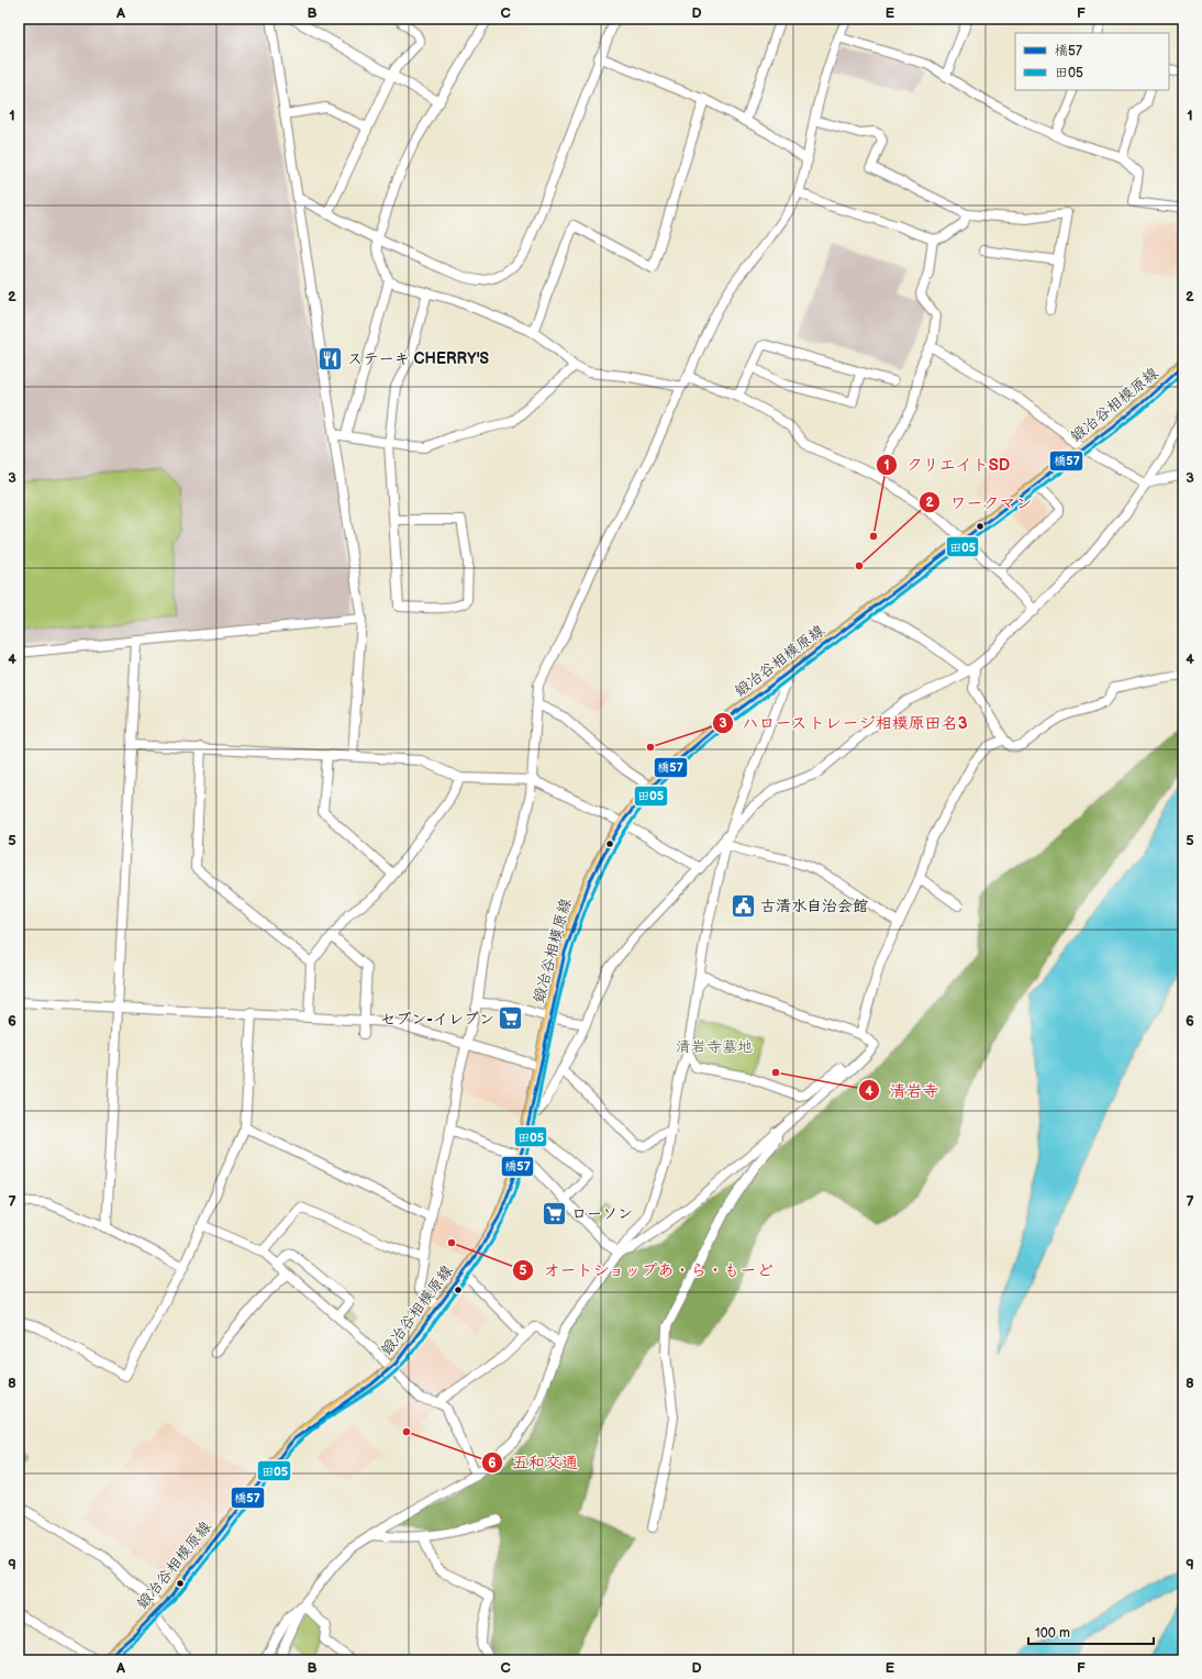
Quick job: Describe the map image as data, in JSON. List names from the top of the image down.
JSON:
{
  "streets": {
    "main road": ["鍛冶谷相模原線"]
  },
  "parks": ["清岩寺墓地"],
  "places": {
    "restaurant": ["ステーキ CHERRY'S"],
    "other": [
      "クリエイトSD",
      "ワークマン",
      "ハローストレージ相模原田名3",
      "清岩寺",
      "オートショップあ・ら・もーど",
      "五和交通"
    ],
    "public building": ["古清水自治会館"],
    "supermarket": ["セブン-イレブン", "ローソン"]
  },
  "lines": ["transit line 橋57", "transit line 田05"],
  "legend": ["橋57", "田05"],
  "scale_bar": "100 m",
  "grid": {
    "columns": [
      "A",
      "B",
      "C",
      "D",
      "E",
      "F"
    ],
    "rows": [
      "1",
      "2",
      "3",
      "4",
      "5",
      "6",
      "7",
      "8",
      "9"
    ]
  }
}
